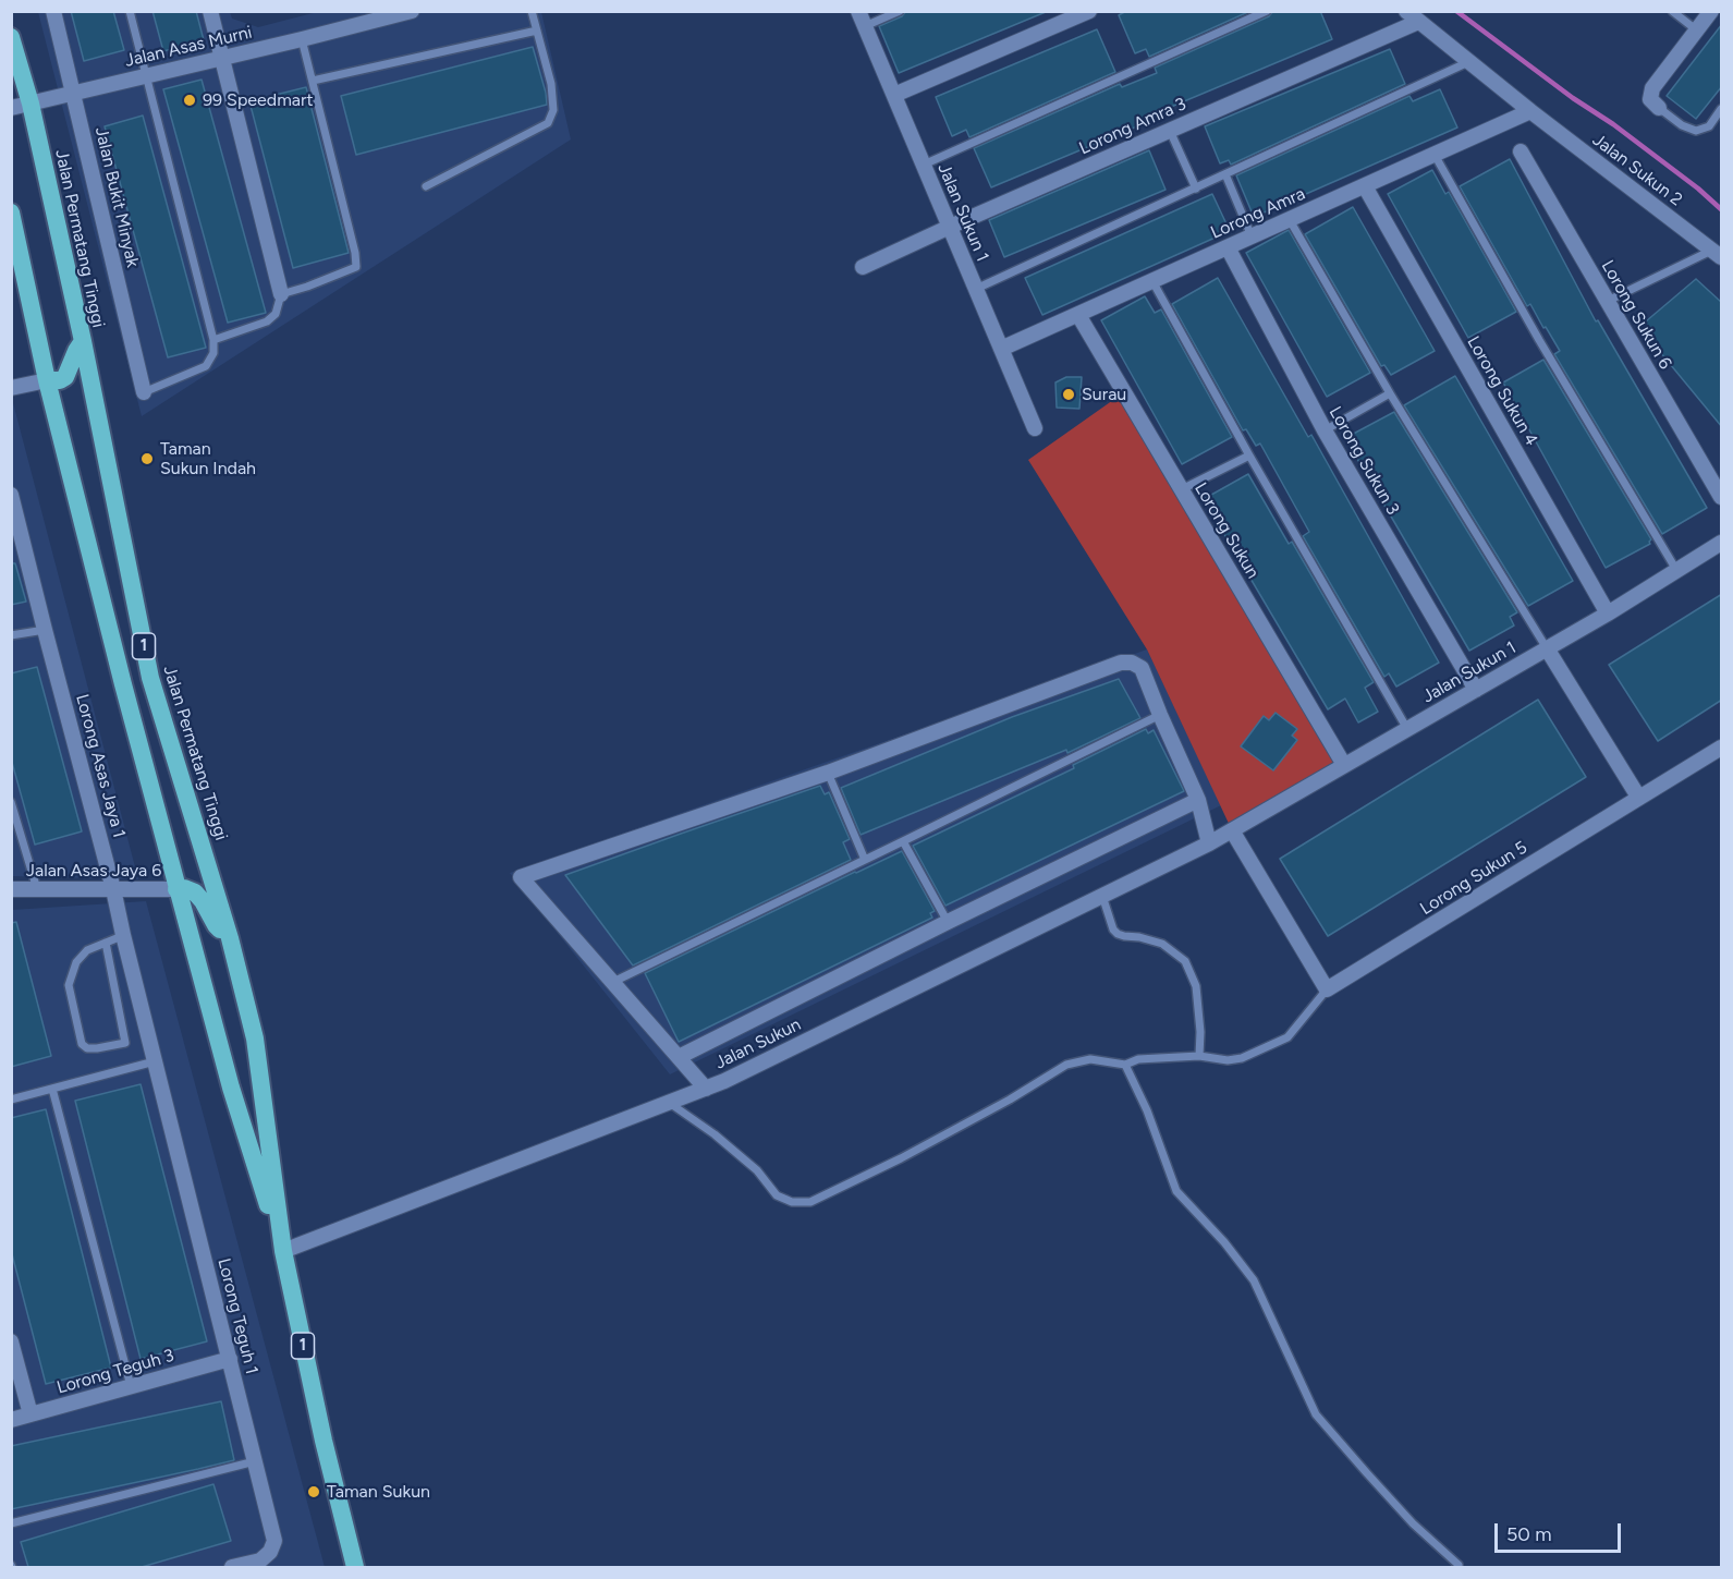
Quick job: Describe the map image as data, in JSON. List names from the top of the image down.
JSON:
{
  "streets": {
    "highway": ["Jalan Permatang Tinggi", "1"],
    "street": [
      "Jalan Asas Murni",
      "Lorong Amra 3",
      "Jalan Sukun 2",
      "Jalan Bukit Minyak",
      "Jalan Sukun 1",
      "Lorong Amra",
      "Lorong Sukun 6",
      "Lorong Sukun 4",
      "Lorong Sukun 3",
      "Lorong Sukun",
      "Lorong Asas Jaya 1",
      "Jalan Asas Jaya 6",
      "Lorong Sukun 5",
      "Jalan Sukun",
      "Lorong Teguh 1",
      "Lorong Teguh 3"
    ]
  },
  "crossings": [
    ["Jalan Asas Murni", "Jalan Bukit Minyak"],
    ["Jalan Asas Murni", "Jalan Permatang Tinggi"],
    ["Lorong Amra 3", "Jalan Sukun 1"],
    ["Jalan Sukun 2", "Lorong Amra"],
    ["Jalan Sukun 1", "Lorong Amra"],
    ["Jalan Sukun 1", "Lorong Sukun 4"],
    ["Jalan Sukun 1", "Lorong Sukun 3"],
    ["Jalan Sukun 1", "Lorong Sukun"],
    ["Jalan Sukun 1", "Jalan Sukun"],
    ["Lorong Amra", "Lorong Sukun 4"],
    ["Lorong Amra", "Lorong Sukun 3"],
    ["Lorong Amra", "Lorong Sukun"],
    ["Jalan Permatang Tinggi", "Jalan Asas Jaya 6"],
    ["Jalan Permatang Tinggi", "Jalan Sukun"],
    ["Lorong Asas Jaya 1", "Jalan Asas Jaya 6"],
    ["Lorong Asas Jaya 1", "Lorong Teguh 1"],
    ["Lorong Teguh 1", "Lorong Teguh 3"]
  ],
  "places": [
    "99 Speedmart",
    "Surau",
    "Taman Sukun Indah",
    "Taman Sukun"
  ],
  "scale_bar": "50 m"
}
